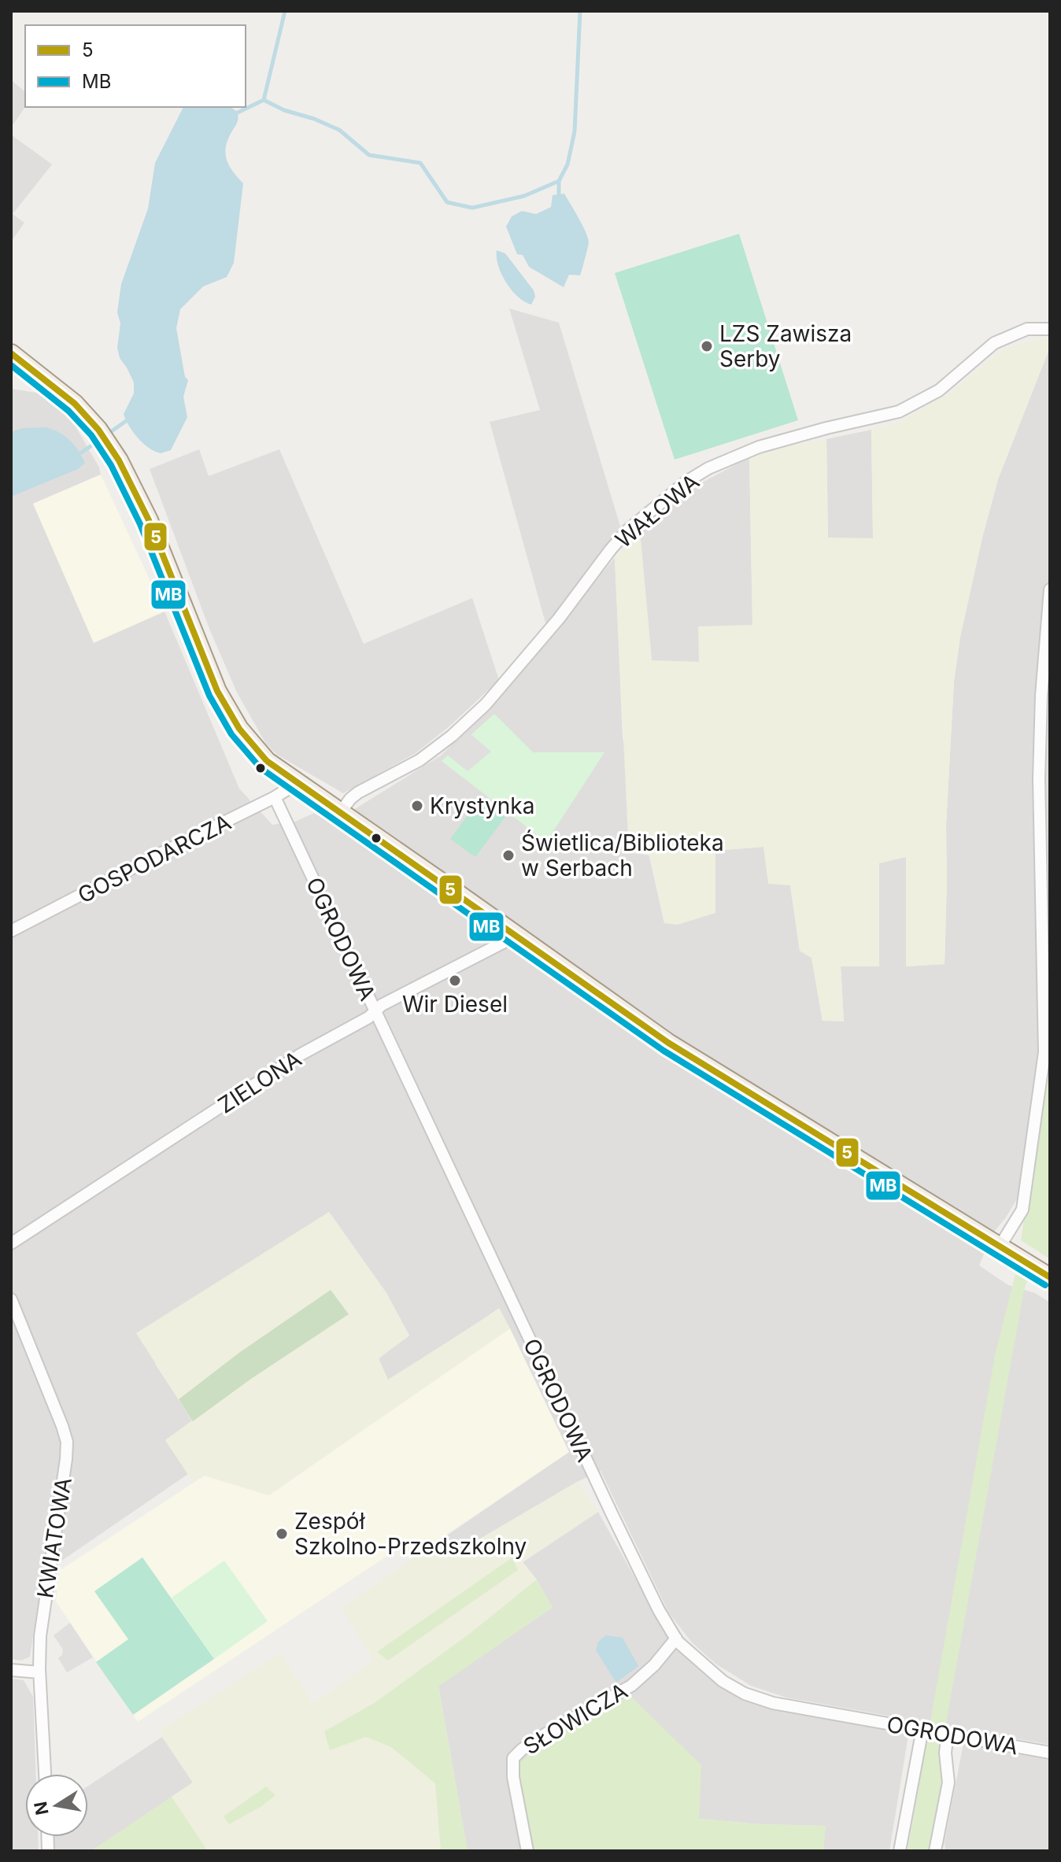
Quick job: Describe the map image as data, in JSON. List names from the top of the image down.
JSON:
{
  "streets": {
    "street": [
      "WAŁOWA",
      "GOSPODARCZA",
      "OGRODOWA",
      "ZIELONA",
      "KWIATOWA",
      "SŁOWICZA"
    ]
  },
  "crossings": [
    ["GOSPODARCZA", "OGRODOWA"],
    ["OGRODOWA", "ZIELONA"],
    ["OGRODOWA", "SŁOWICZA"]
  ],
  "places": [
    "LZS Zawisza Serby",
    "Krystynka",
    "Świetlica/Biblioteka w Serbach",
    "Wir Diesel",
    "Zespół Szkolno-Przedszkolny"
  ],
  "lines": ["transit line 5", "transit line MB"],
  "legend": ["5", "MB"],
  "north": "left"
}
